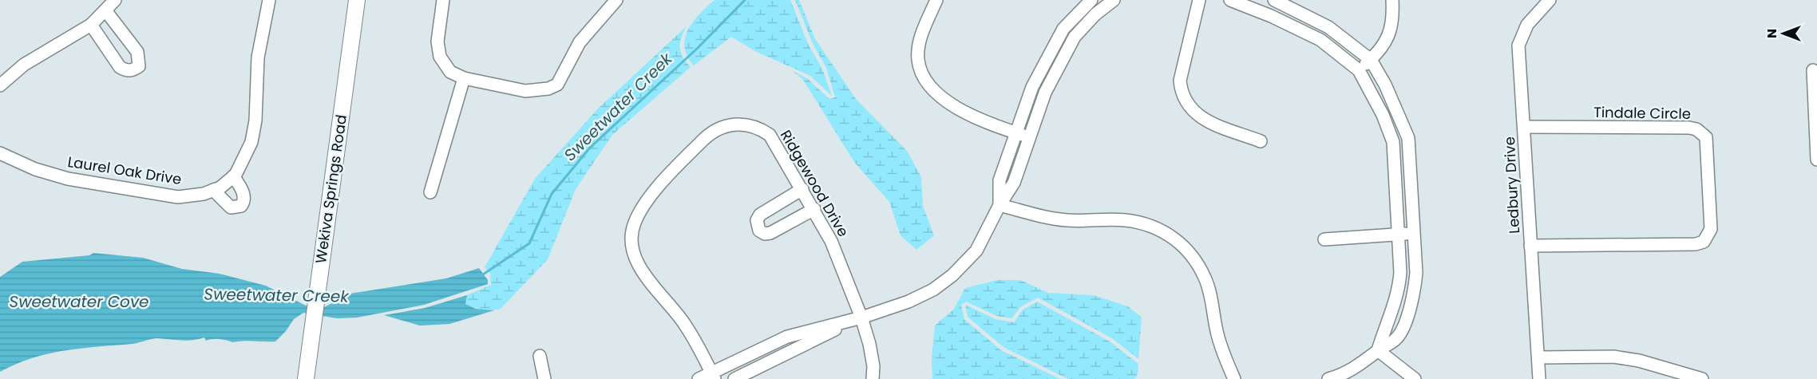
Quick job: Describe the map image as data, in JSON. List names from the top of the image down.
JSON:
{
  "streets": {
    "main road": ["Wekiva Springs Road"],
    "street": [
      "Tindale Circle",
      "Laurel Oak Drive",
      "Ridgewood Drive",
      "Ledbury Drive"
    ]
  },
  "crossings": [
    ["Tindale Circle", "Ledbury Drive"]
  ],
  "water": ["Sweetwater Creek", "Sweetwater Cove"],
  "north": "left"
}
